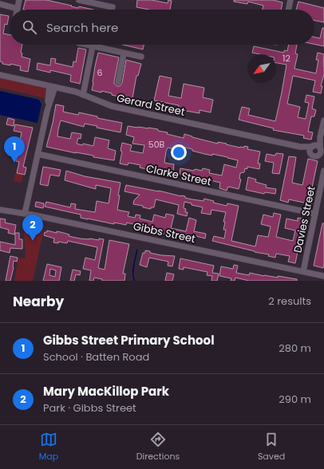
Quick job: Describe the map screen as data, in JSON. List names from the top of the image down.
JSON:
{
  "streets": {
    "street": [
      "Gerard Street",
      "Clarke Street",
      "Davies Street",
      "Gibbs Street"
    ]
  },
  "crossings": [
    ["Clarke Street", "Davies Street"],
    ["Davies Street", "Gibbs Street"]
  ],
  "house_numbers": ["12", "6", "50B"],
  "north": "bottom left",
  "page": {
    "search": "Search here",
    "pins": ["1", "2"],
    "heading": ["Nearby", "2 results"],
    "list": [
      {
        "mark": "1",
        "name": "Gibbs Street Primary School",
        "note": "School · Batten Road",
        "value": "280 m"
      },
      {
        "mark": "2",
        "name": "Mary MacKillop Park",
        "note": "Park · Gibbs Street",
        "value": "290 m"
      }
    ],
    "nav": ["Map", "Directions", "Saved"]
  }
}
